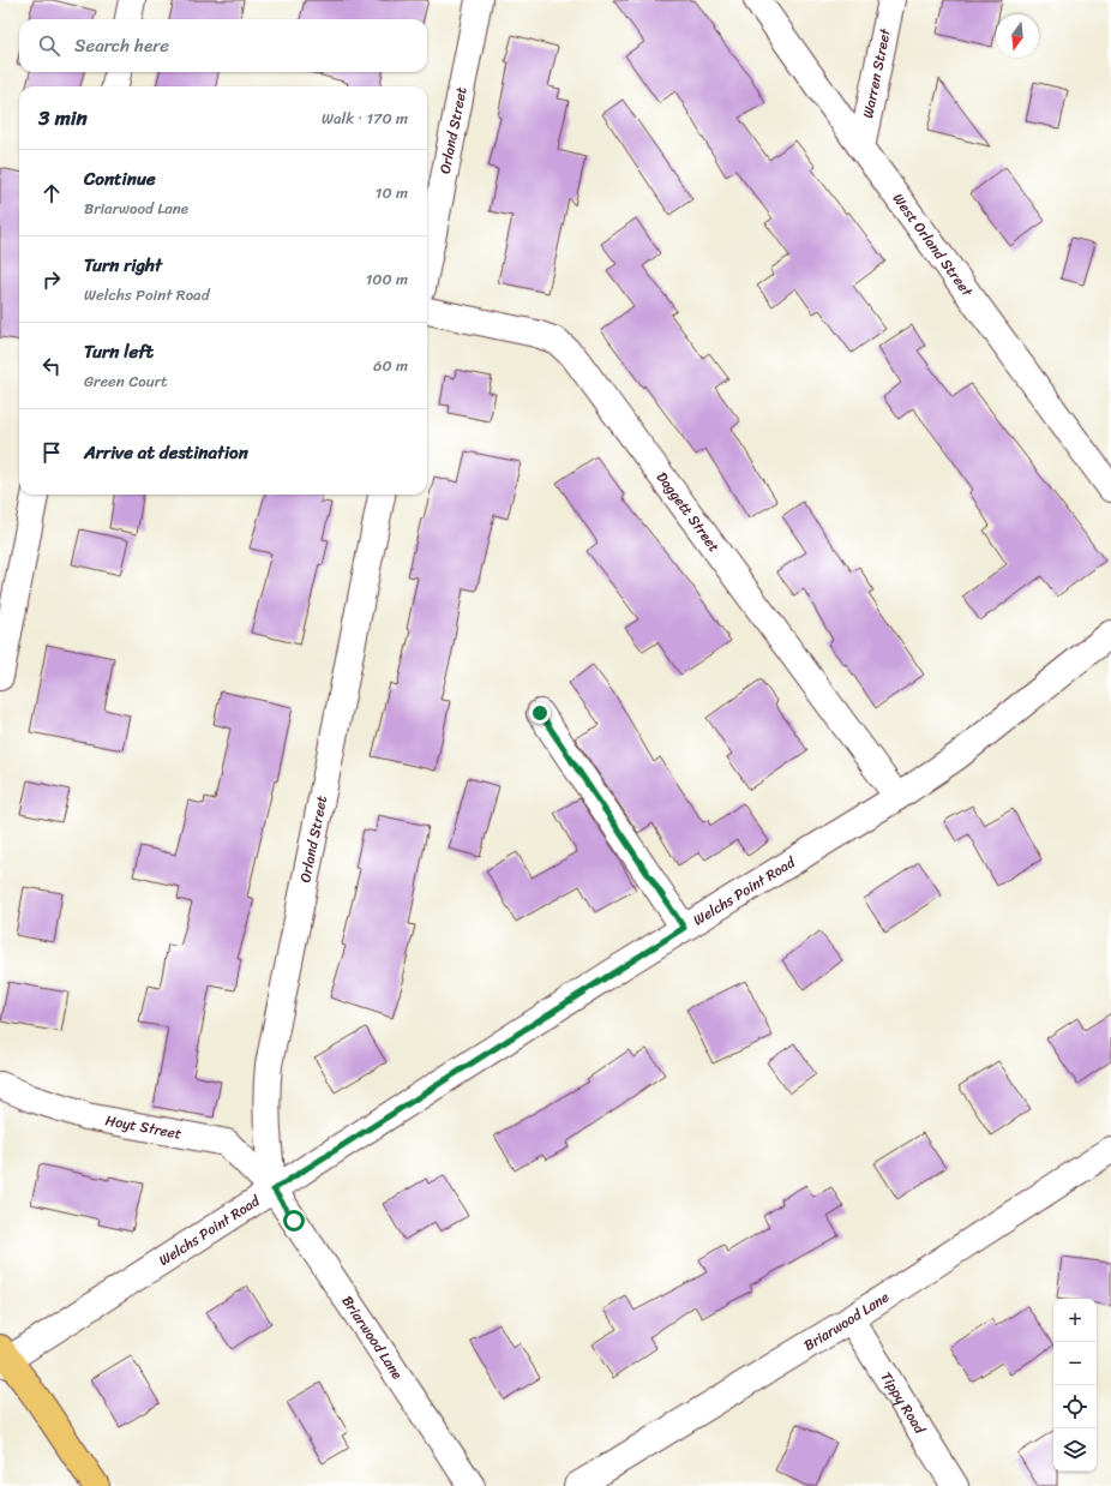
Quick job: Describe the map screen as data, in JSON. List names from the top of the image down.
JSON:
{
  "streets": {
    "street": [
      "Warren Street",
      "Orland Street",
      "West Orland Street",
      "Daggett Street",
      "Welchs Point Road",
      "Hoyt Street",
      "Briarwood Lane",
      "Tippy Road"
    ]
  },
  "crossings": [
    ["Warren Street", "West Orland Street"],
    ["Orland Street", "Welchs Point Road"],
    ["Orland Street", "Hoyt Street"],
    ["Orland Street", "Briarwood Lane"],
    ["Daggett Street", "Welchs Point Road"],
    ["Welchs Point Road", "Hoyt Street"],
    ["Welchs Point Road", "Briarwood Lane"],
    ["Hoyt Street", "Briarwood Lane"],
    ["Briarwood Lane", "Tippy Road"]
  ],
  "north": "bottom",
  "page": {
    "search": "Search here",
    "heading": ["3 min", "Walk · 170 m"],
    "list": [
      ["Continue", "Briarwood Lane", "10 m"],
      ["Turn right", "Welchs Point Road", "100 m"],
      ["Turn left", "Green Court", "60 m"],
      "Arrive at destination"
    ],
    "map_buttons": ["+", "−"]
  }
}
